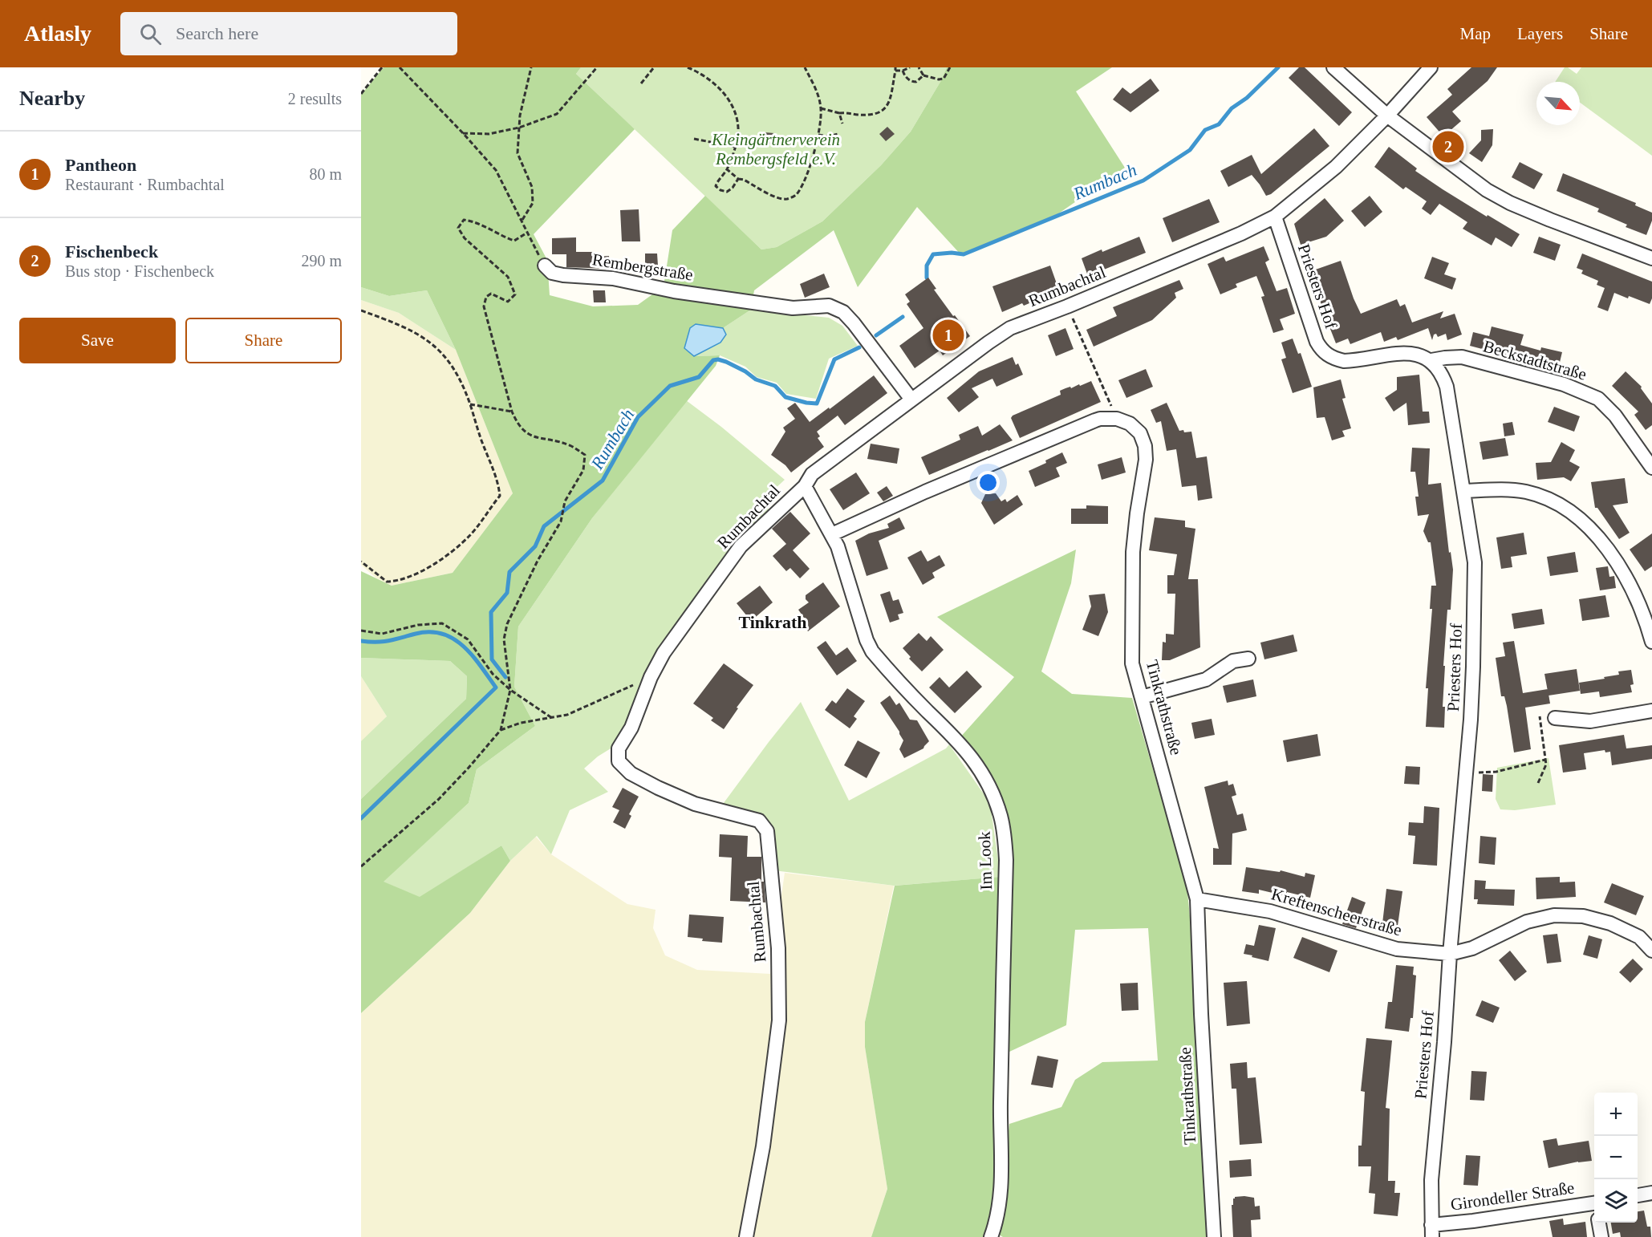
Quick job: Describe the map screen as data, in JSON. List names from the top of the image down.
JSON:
{
  "streets": {
    "street": [
      "Rembergstraße",
      "Rumbachtal",
      "Priesters Hof",
      "Beckstadtstraße",
      "Tinkrathstraße",
      "Im Look",
      "Kreftenscheerstraße",
      "Girondeller Straße"
    ]
  },
  "crossings": [
    ["Rembergstraße", "Rumbachtal"],
    ["Rumbachtal", "Priesters Hof"],
    ["Rumbachtal", "Im Look"],
    ["Priesters Hof", "Beckstadtstraße"],
    ["Priesters Hof", "Kreftenscheerstraße"],
    ["Priesters Hof", "Girondeller Straße"],
    ["Tinkrathstraße", "Kreftenscheerstraße"]
  ],
  "districts": ["Tinkrath"],
  "water": ["Rumbach"],
  "parks": ["Kleingärtnerverein Rembergsfeld e.V."],
  "north": "bottom right",
  "page": {
    "header": "Atlasly",
    "search": "Search here",
    "nav": ["Map", "Layers", "Share"],
    "heading": ["Nearby", "2 results"],
    "pins": ["2", "1"],
    "list": [
      {
        "mark": "1",
        "name": "Pantheon",
        "note": "Restaurant · Rumbachtal",
        "value": "80 m"
      },
      {
        "mark": "2",
        "name": "Fischenbeck",
        "note": "Bus stop · Fischenbeck",
        "value": "290 m"
      }
    ],
    "buttons": ["Save", "Share"],
    "map_buttons": ["+", "−"]
  }
}
